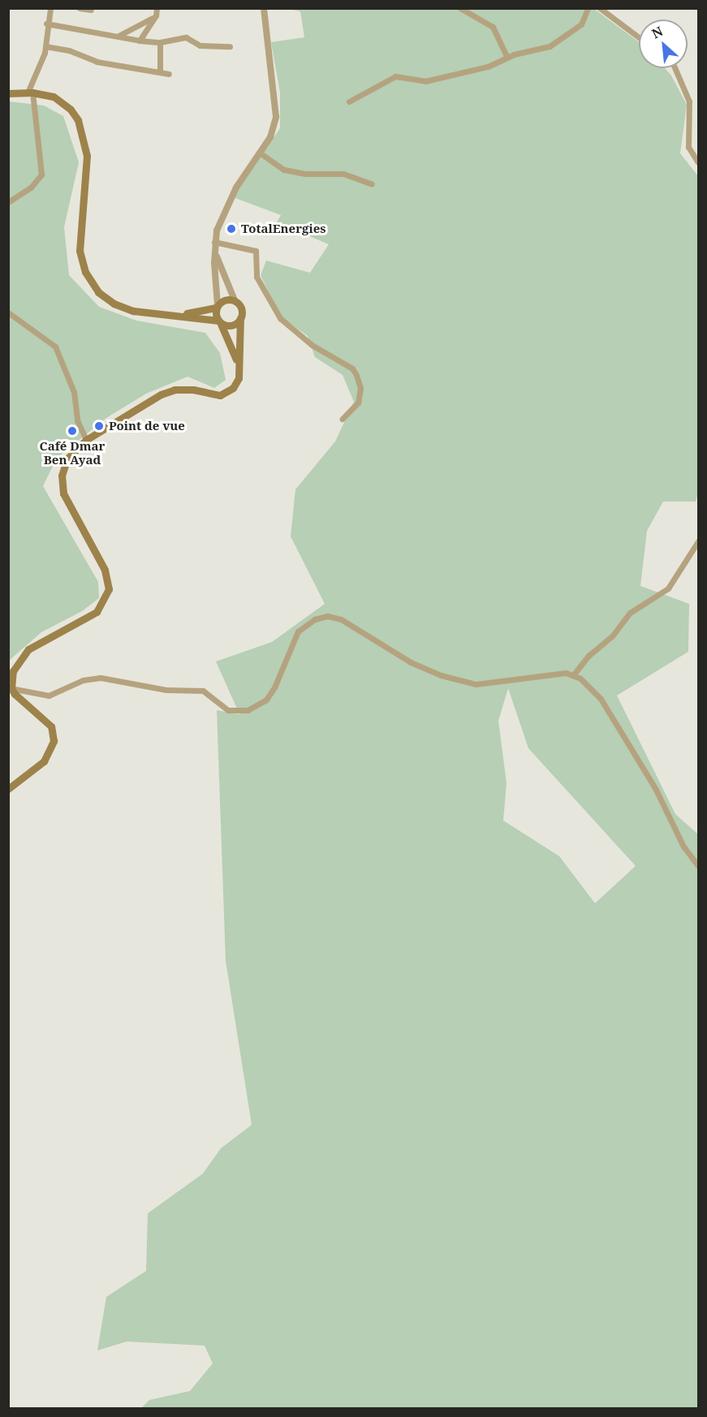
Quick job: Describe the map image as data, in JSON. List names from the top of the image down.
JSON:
{
  "places": ["TotalEnergies", "Point de vue", "Café Dmar Ben Ayad"],
  "north": "top left"
}
